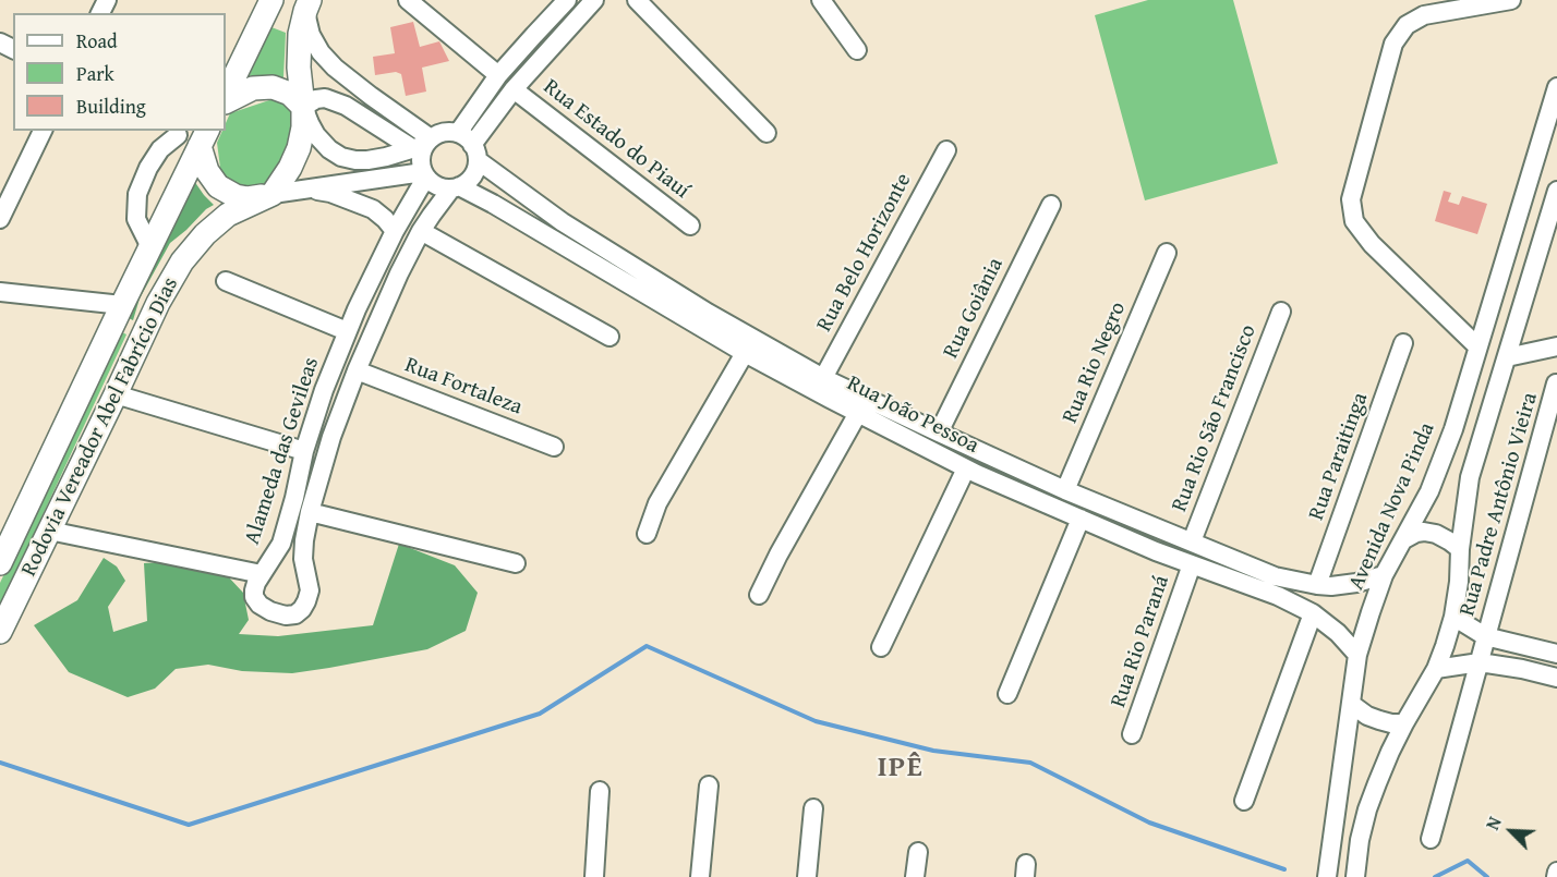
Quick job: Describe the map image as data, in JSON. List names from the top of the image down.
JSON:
{
  "streets": {
    "main road": ["Rodovia Vereador Abel Fabrício Dias"],
    "street": [
      "Rua Estado do Piauí",
      "Rua Belo Horizonte",
      "Rua Goiânia",
      "Rua Rio Negro",
      "Rua Fortaleza",
      "Rua João Pessoa",
      "Rua Rio São Francisco",
      "Alameda das Gevileas",
      "Rua Paraitinga",
      "Rua Padre Antônio Vieira",
      "Avenida Nova Pinda",
      "Rua Rio Paraná"
    ]
  },
  "crossings": [
    ["Rua Estado do Piauí", "Alameda das Gevileas"],
    ["Rua Belo Horizonte", "Rua João Pessoa"],
    ["Rua Goiânia", "Rua João Pessoa"],
    ["Rua Rio Negro", "Rua João Pessoa"],
    ["Rua Fortaleza", "Alameda das Gevileas"],
    ["Rua João Pessoa", "Rua Rio São Francisco"],
    ["Rua João Pessoa", "Alameda das Gevileas"],
    ["Rua João Pessoa", "Rua Paraitinga"],
    ["Rua João Pessoa", "Avenida Nova Pinda"],
    ["Rua João Pessoa", "Rua Rio Paraná"]
  ],
  "districts": ["IPÊ"],
  "legend": ["Road", "Park", "Building"],
  "north": "top left"
}
